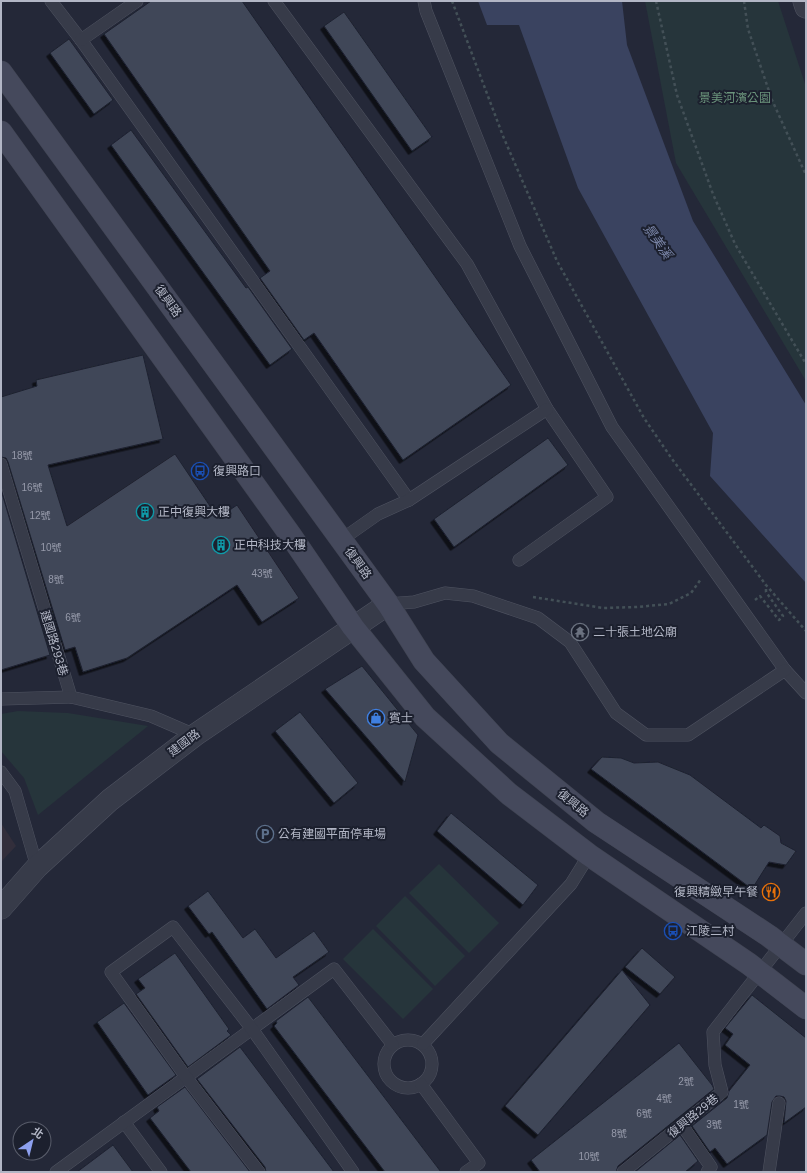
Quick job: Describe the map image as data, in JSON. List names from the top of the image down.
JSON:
{
  "streets": {
    "main road": ["復興路"],
    "street": ["建國路"],
    "lane": ["建國路293巷", "復興路29巷"]
  },
  "crossings": [
    ["復興路", "建國路"],
    ["復興路", "復興路29巷"]
  ],
  "water": ["景美溪"],
  "parks": ["景美河濱公園"],
  "places": {
    "bus stop": ["復興路口", "江陵二村"],
    "building": ["正中復興大樓", "正中科技大樓"],
    "temple": ["二十張土地公廟"],
    "shop": ["賓士"],
    "parking": ["公有建國平面停車場"],
    "restaurant": ["復興精緻早午餐"]
  },
  "house_numbers": [
    "18號",
    "16號",
    "12號",
    "10號",
    "43號",
    "8號",
    "6號",
    "2號",
    "4號",
    "1號",
    "6號",
    "3號",
    "8號",
    "10號"
  ],
  "north": "top right"
}
